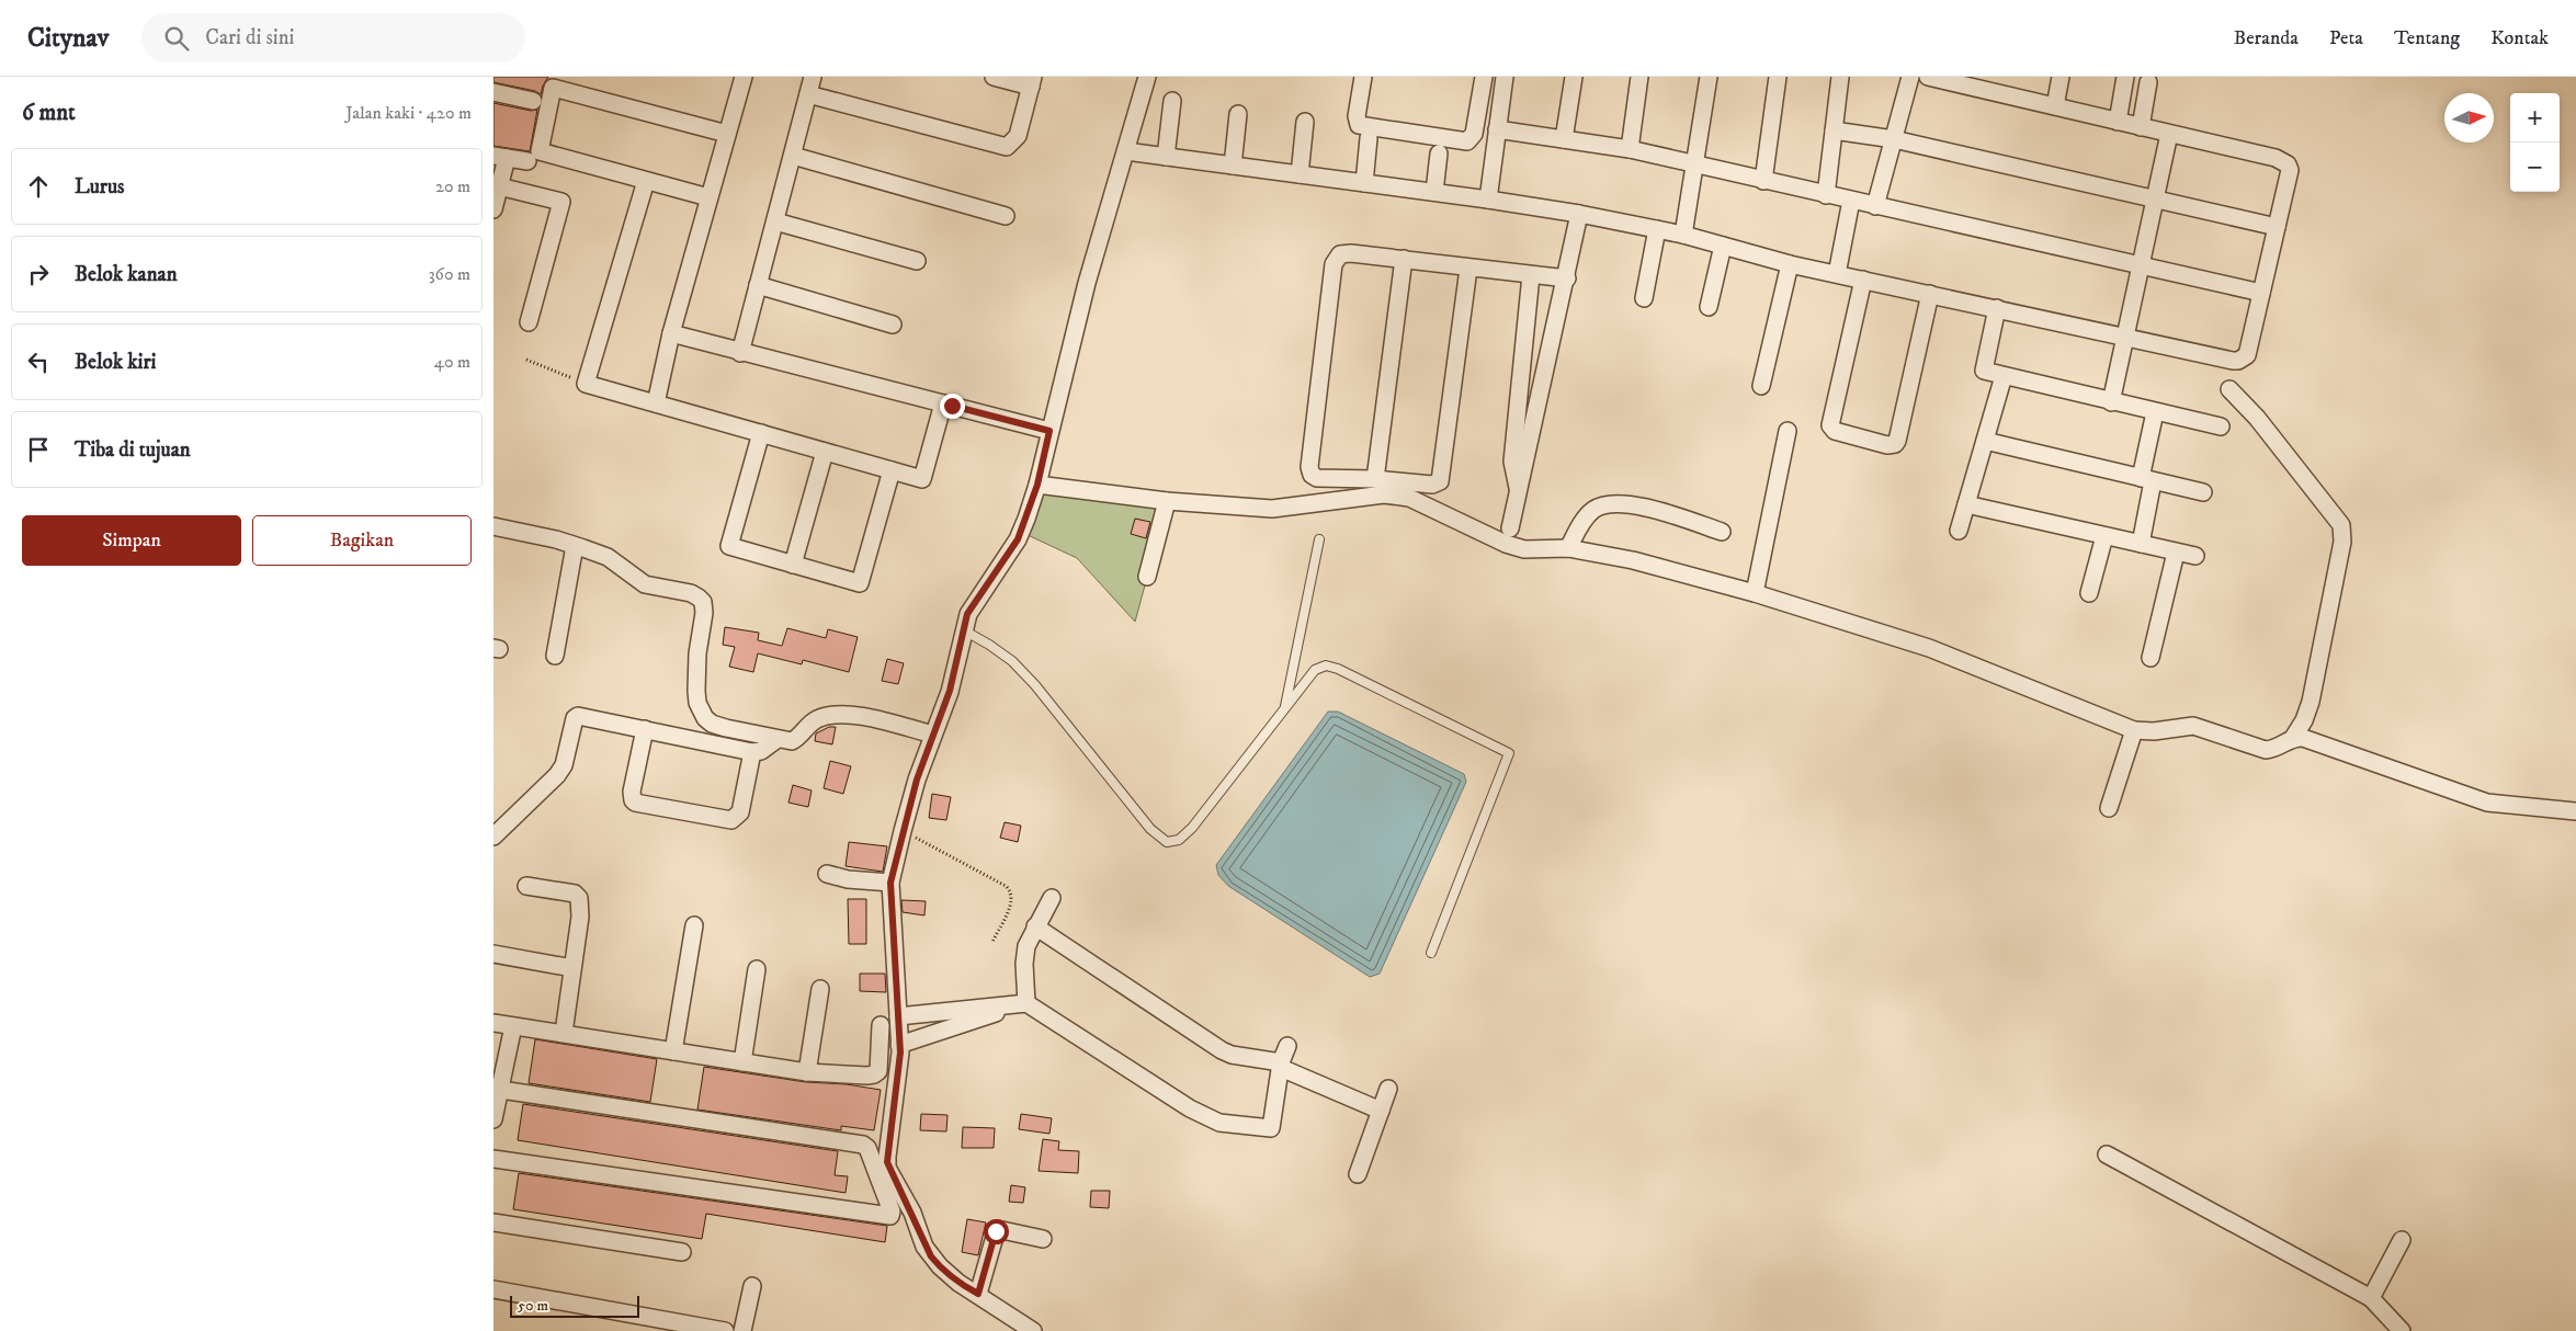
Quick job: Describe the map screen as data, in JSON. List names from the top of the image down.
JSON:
{
  "scale_bar": "50 m",
  "north": "right",
  "page": {
    "header": "Citynav",
    "search": "Cari di sini",
    "nav": [
      "Beranda",
      "Peta",
      "Tentang",
      "Kontak"
    ],
    "heading": ["6 mnt", "Jalan kaki · 420 m"],
    "map_buttons": ["+", "−"],
    "list": [
      ["Lurus", "20 m"],
      ["Belok kanan", "360 m"],
      ["Belok kiri", "40 m"],
      "Tiba di tujuan"
    ],
    "buttons": ["Simpan", "Bagikan"],
    "scale": "50 m"
  }
}
